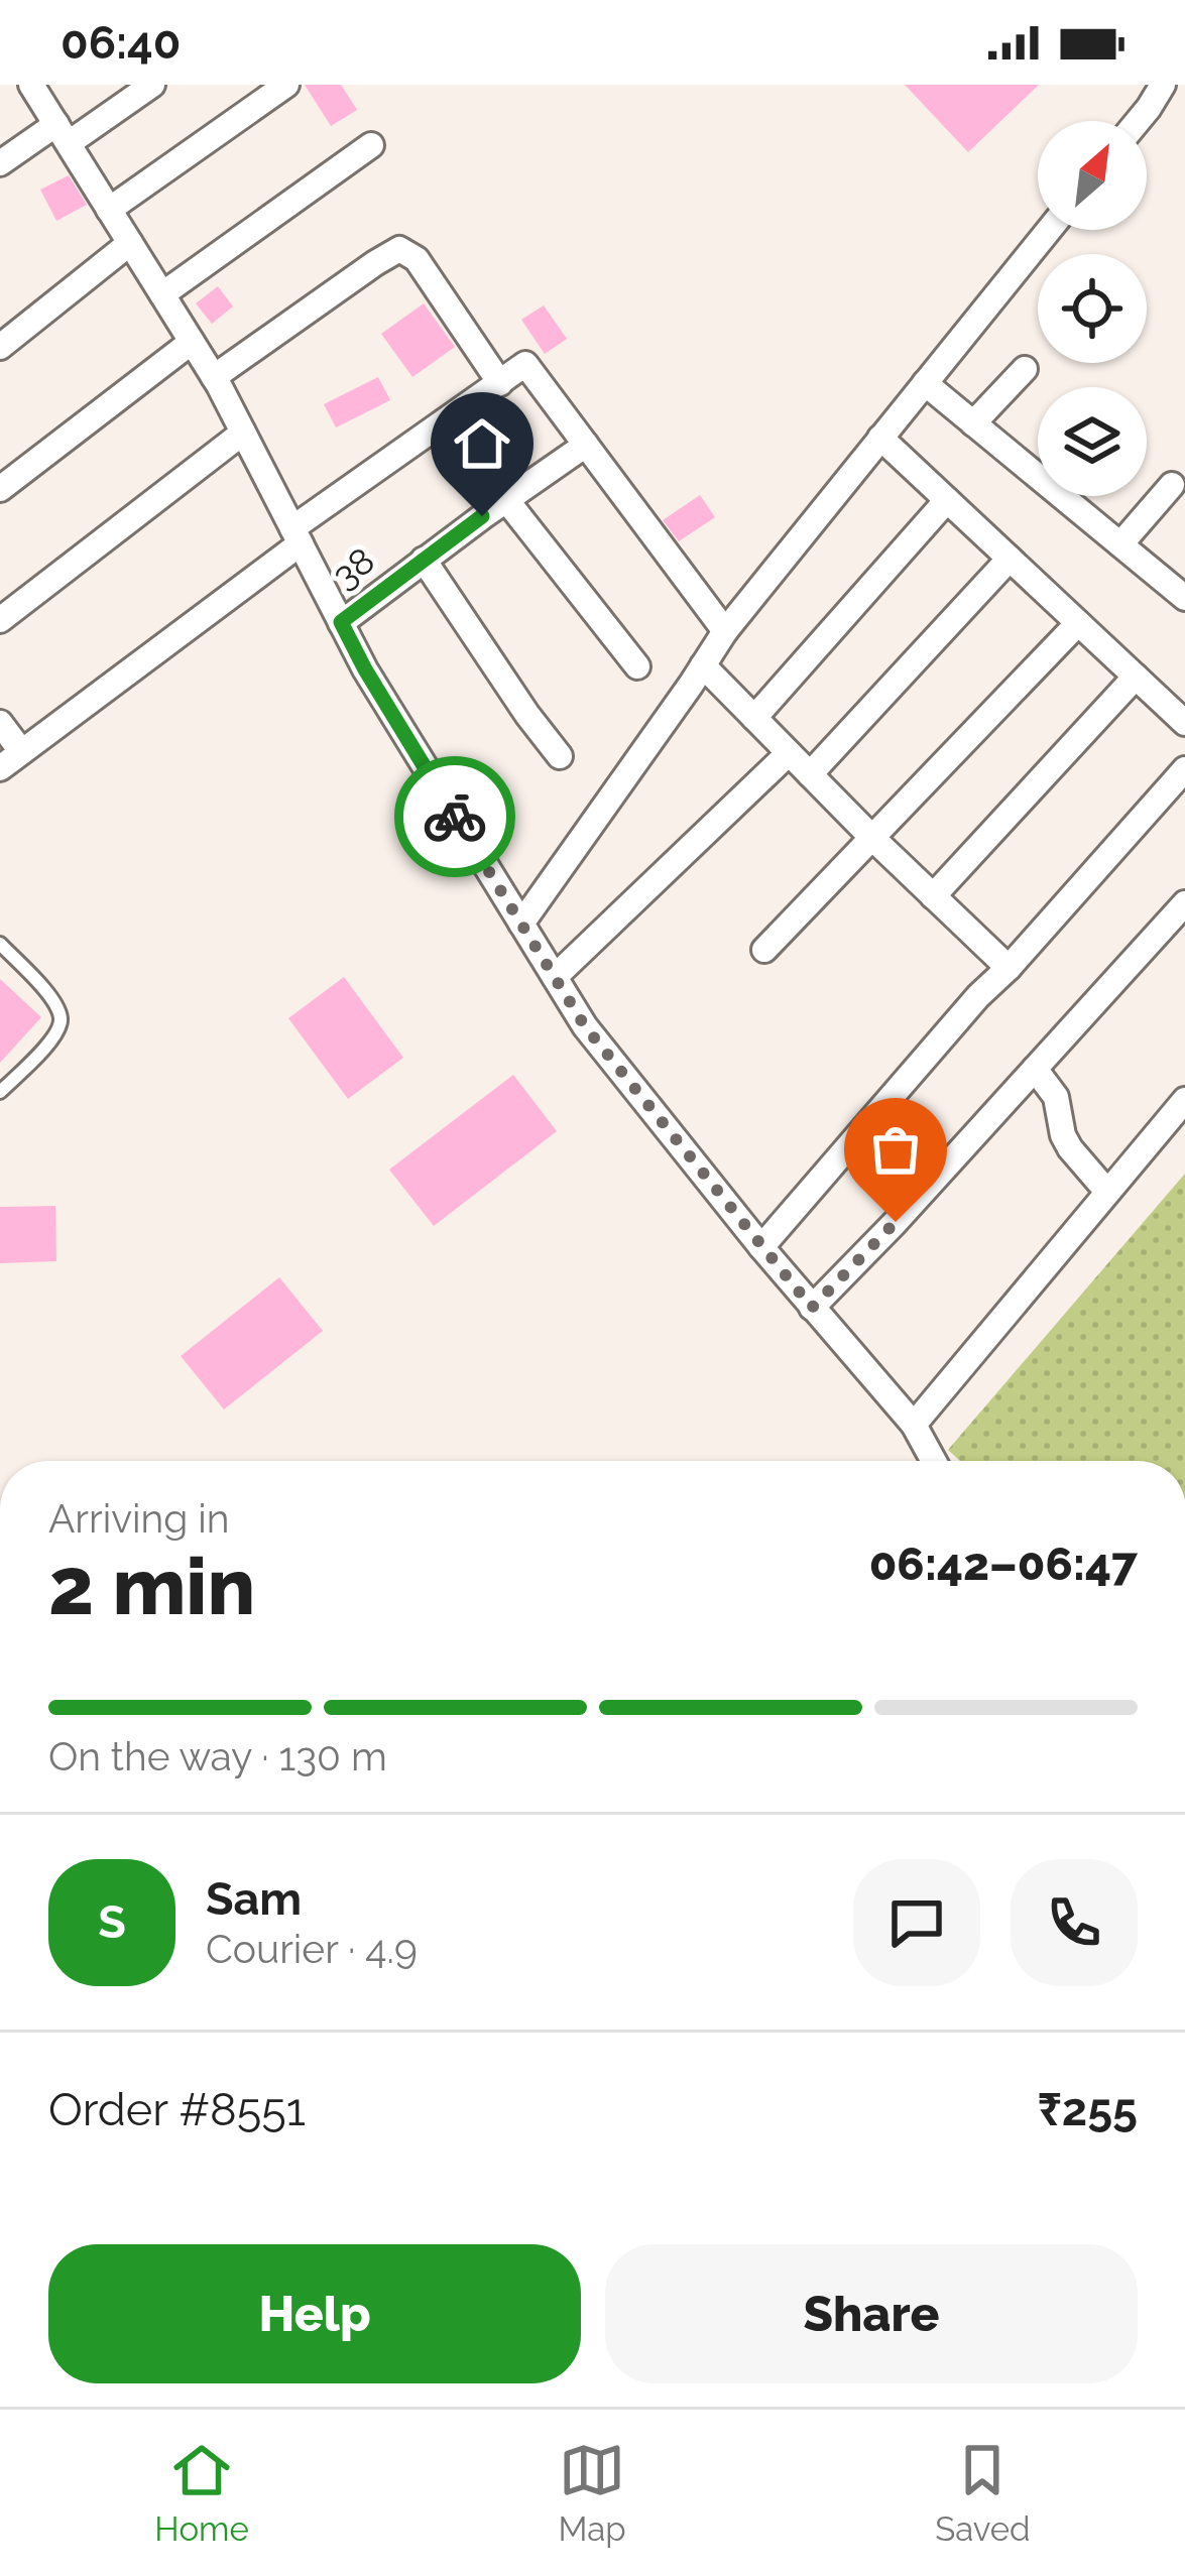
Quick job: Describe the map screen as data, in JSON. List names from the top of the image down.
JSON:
{
  "streets": {
    "street": ["38"]
  },
  "north": "top right",
  "page": {
    "status": "06:40",
    "heading": ["2 min", "Arriving in", "06:42–06:47"],
    "panel": [
      "Sam",
      "Courier · 4.9",
      "Order #8551",
      "₹255"
    ],
    "bar": "On the way · 130 m",
    "round": "S",
    "buttons": ["Help", "Share"],
    "tabs": ["Home", "Map", "Saved"]
  }
}
